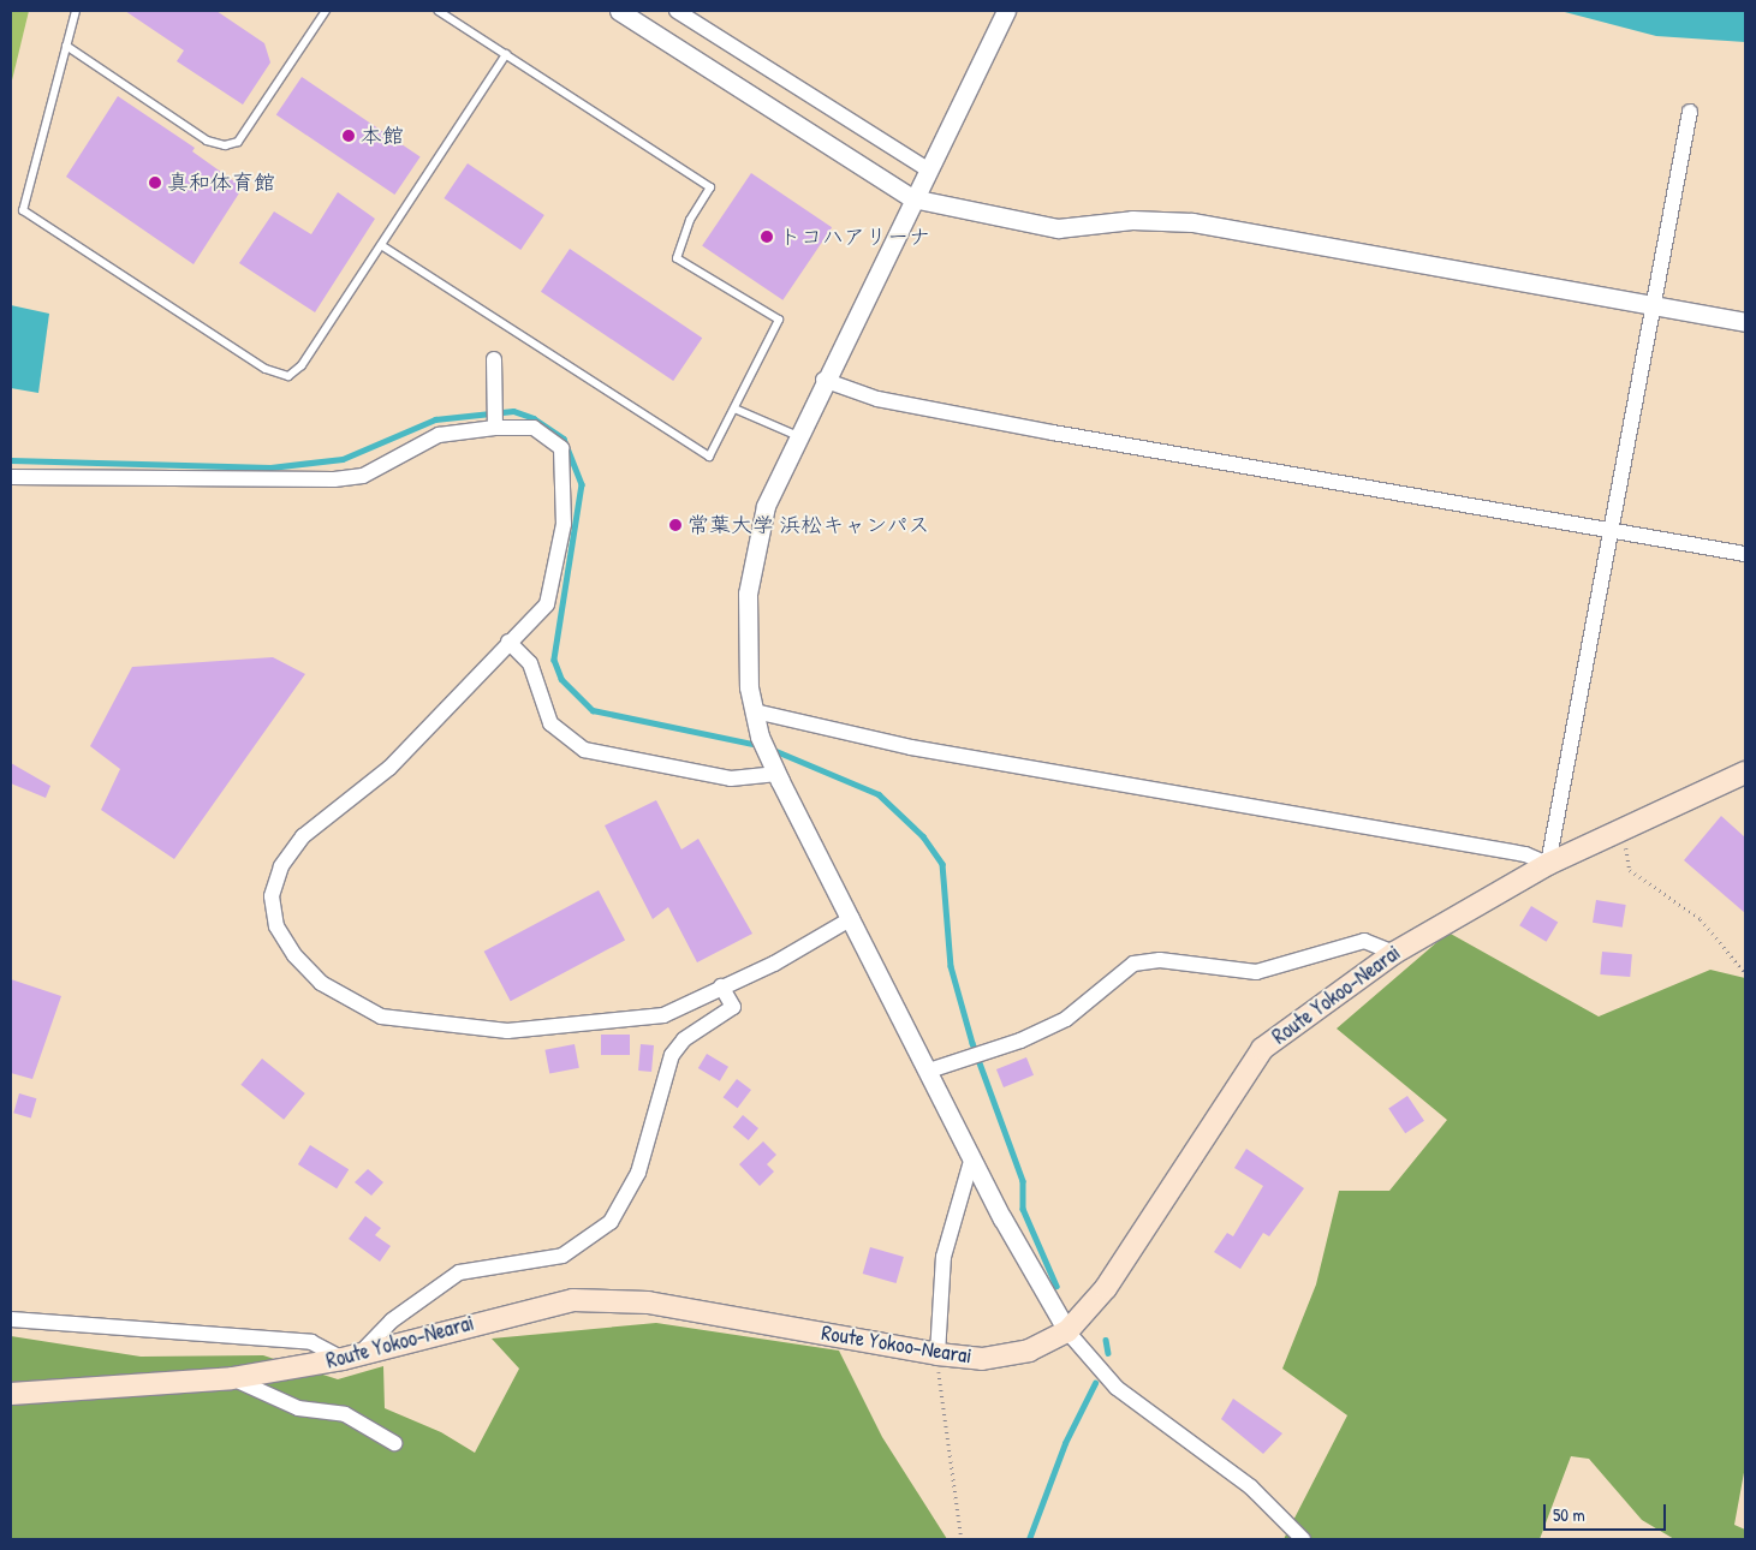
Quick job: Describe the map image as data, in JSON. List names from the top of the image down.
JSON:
{
  "streets": {
    "main road": ["Route Yokoo-Nearai"]
  },
  "places": [
    "本館",
    "真和体育館",
    "トコハアリーナ",
    "常葉大学 浜松キャンパス"
  ],
  "scale_bar": "50 m"
}
